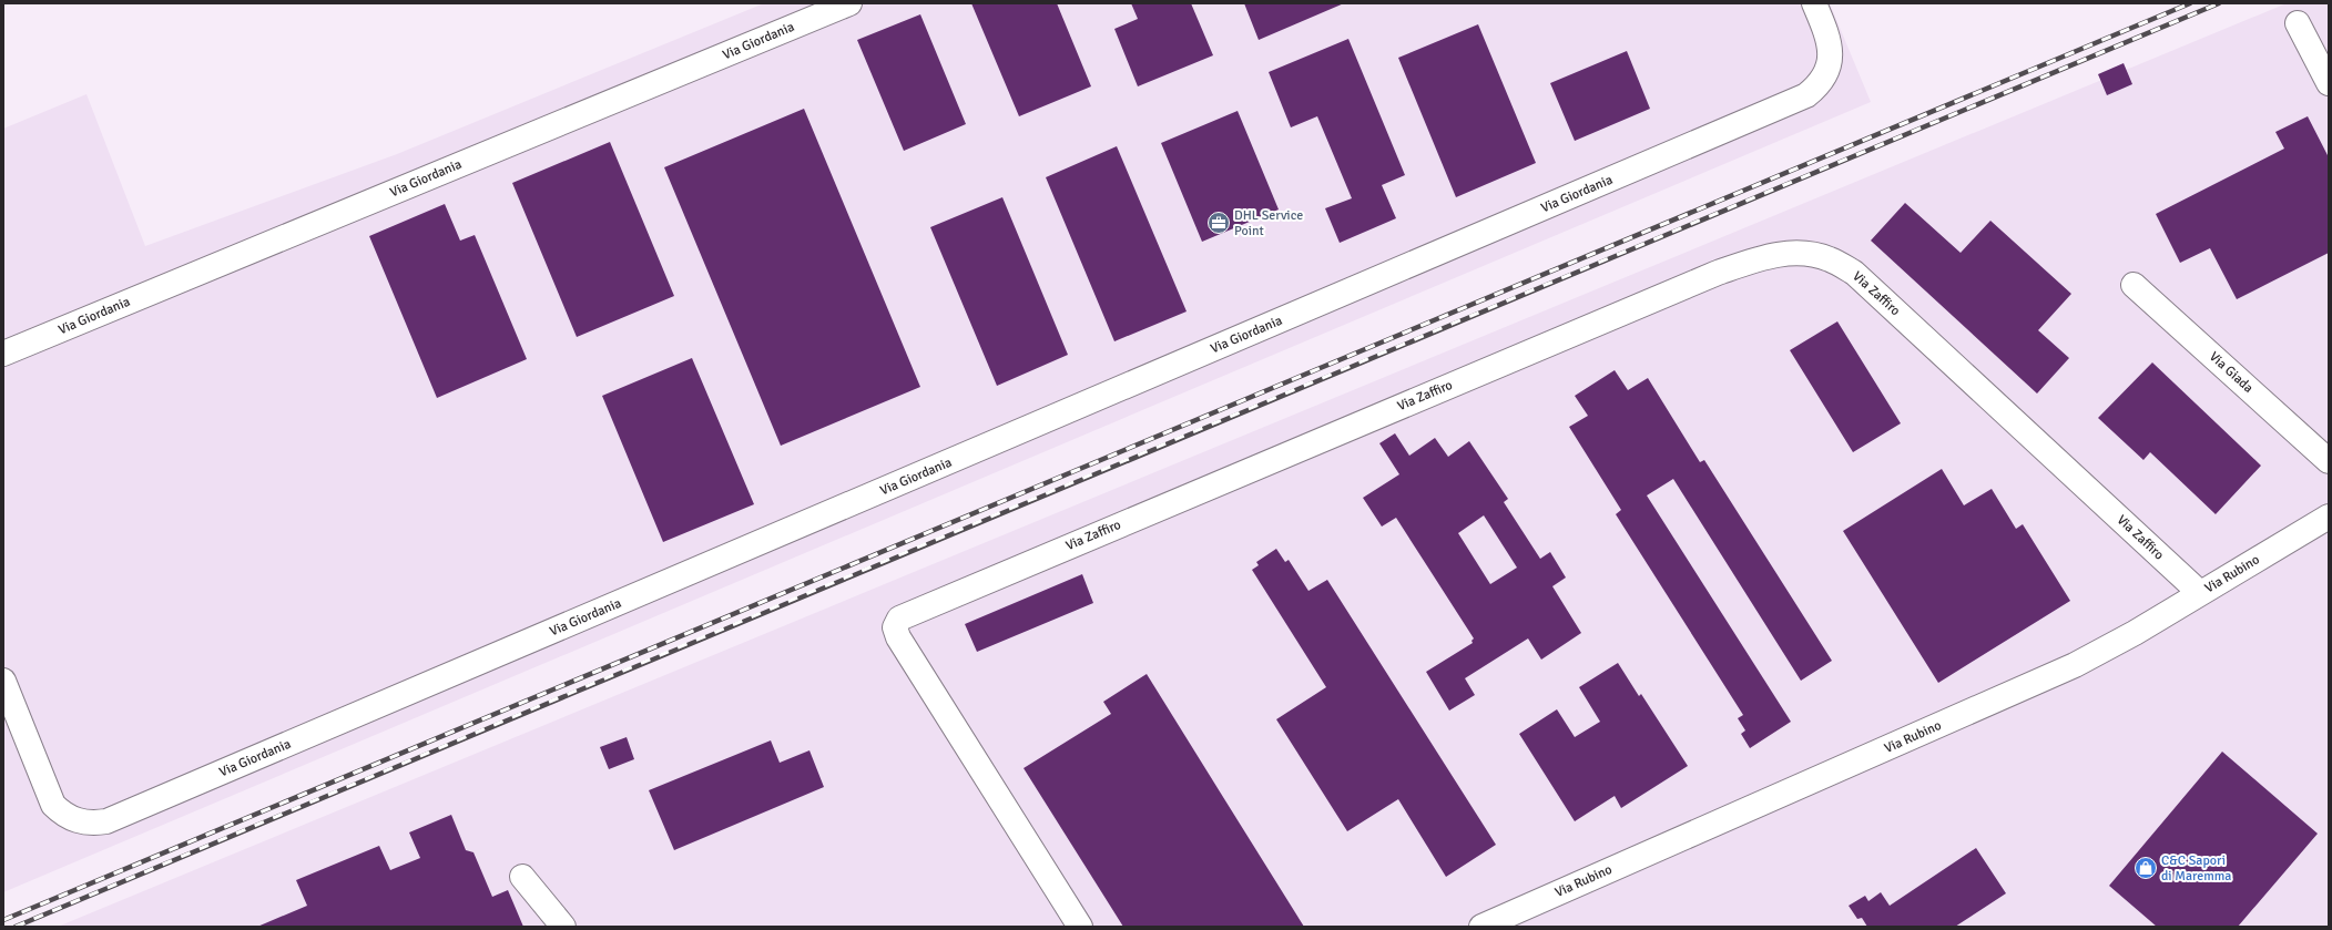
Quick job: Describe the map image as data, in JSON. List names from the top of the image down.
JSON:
{
  "streets": {
    "street": [
      "Via Giordania",
      "Via Zaffiro",
      "Via Giada",
      "Via Rubino"
    ]
  },
  "crossings": [
    ["Via Zaffiro", "Via Rubino"]
  ],
  "places": {
    "office": ["DHL Service Point"],
    "shop": ["C&C Sapori di Maremma"]
  }
}
